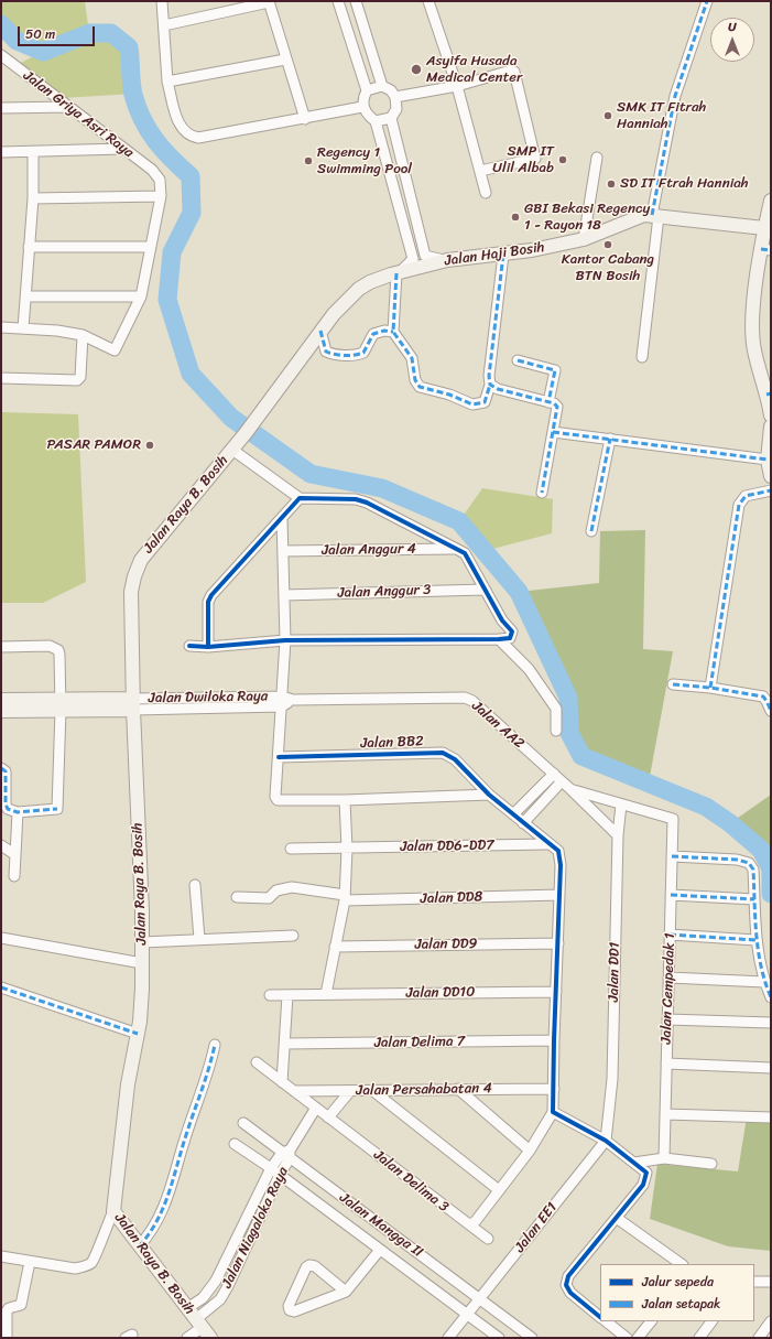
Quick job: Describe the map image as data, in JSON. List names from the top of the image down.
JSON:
{
  "streets": {
    "main road": ["Jalan Haji Bosih", "Jalan Raya B. Bosih"],
    "street": [
      "Jalan Griya Asri Raya",
      "Jalan Anggur 4",
      "Jalan Anggur 3",
      "Jalan Dwiloka Raya",
      "Jalan AA2",
      "Jalan BB2",
      "Jalan DD6-DD7",
      "Jalan DD8",
      "Jalan DD9",
      "Jalan DD1",
      "Jalan Cempedak 1",
      "Jalan DD10",
      "Jalan Delima 7",
      "Jalan Persahabatan 4",
      "Jalan Delima 3",
      "Jalan Mangga II",
      "Jalan Niagaloka Raya",
      "Jalan EE1"
    ]
  },
  "crossings": [
    ["Jalan Haji Bosih", "Jalan Raya B. Bosih"],
    ["Jalan Raya B. Bosih", "Jalan Dwiloka Raya"],
    ["Jalan Raya B. Bosih", "Jalan Niagaloka Raya"],
    ["Jalan Dwiloka Raya", "Jalan AA2"],
    ["Jalan AA2", "Jalan DD1"],
    ["Jalan BB2", "Jalan DD6-DD7"],
    ["Jalan BB2", "Jalan DD8"],
    ["Jalan BB2", "Jalan DD9"],
    ["Jalan BB2", "Jalan DD10"],
    ["Jalan BB2", "Jalan Delima 7"],
    ["Jalan BB2", "Jalan Persahabatan 4"],
    ["Jalan DD1", "Jalan Cempedak 1"],
    ["Jalan DD1", "Jalan EE1"],
    ["Jalan Persahabatan 4", "Jalan Delima 3"],
    ["Jalan Delima 3", "Jalan Niagaloka Raya"],
    ["Jalan Mangga II", "Jalan Niagaloka Raya"],
    ["Jalan Mangga II", "Jalan EE1"]
  ],
  "places": [
    "Asyifa Husada Medical Center",
    "SMK IT Fitrah Hanniah",
    "SMP IT Ulil Albab",
    "Regency 1 Swimming Pool",
    "SD IT Ftrah Hanniah",
    "GBI Bekasi Regency 1 - Rayon 18",
    "Kantor Cabang BTN Bosih",
    "PASAR PAMOR"
  ],
  "legend": ["Jalur sepeda", "Jalan setapak"],
  "scale_bar": "50 m",
  "north": "top"
}
